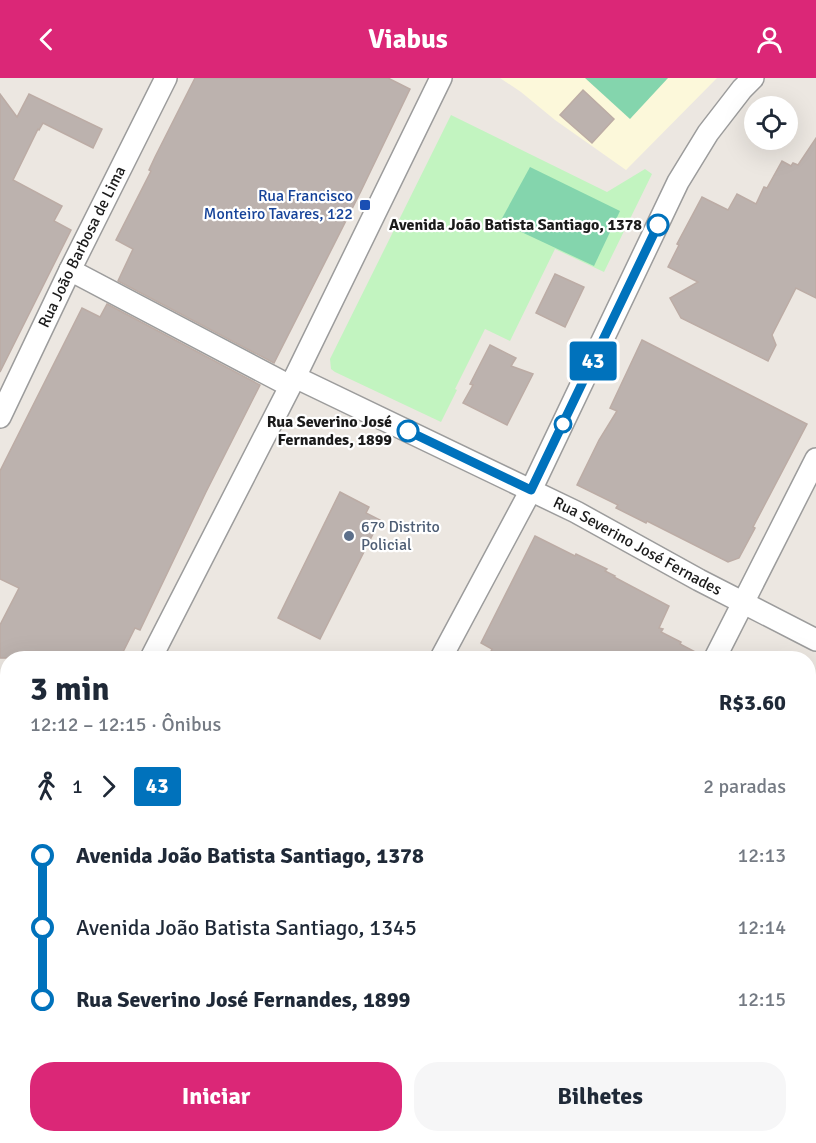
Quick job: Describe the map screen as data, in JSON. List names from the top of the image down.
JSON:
{
  "streets": {
    "street": ["Rua João Barbosa de Lima", "Rua Severino José Fernades"]
  },
  "crossings": [
    ["Rua João Barbosa de Lima", "Rua Severino José Fernades"]
  ],
  "places": {
    "transit": ["Rua Francisco Monteiro Tavares, 122"],
    "other": ["Avenida João Batista Santiago, 1378", "Rua Severino José Fernandes, 1899", "67º Distrito Policial"]
  },
  "lines": ["bus line 43"],
  "page": {
    "header": "Viabus",
    "on_map": "43",
    "heading": ["3 min", "12:12 – 12:15 · Ônibus", "R$3.60"],
    "legs": ["1", "43", "2 paradas"],
    "list": [
      {
        "name": "Avenida João Batista Santiago, 1378",
        "value": "12:13"
      },
      {
        "name": "Avenida João Batista Santiago, 1345",
        "value": "12:14"
      },
      {
        "name": "Rua Severino José Fernandes, 1899",
        "value": "12:15"
      }
    ],
    "buttons": ["Iniciar", "Bilhetes"]
  }
}
